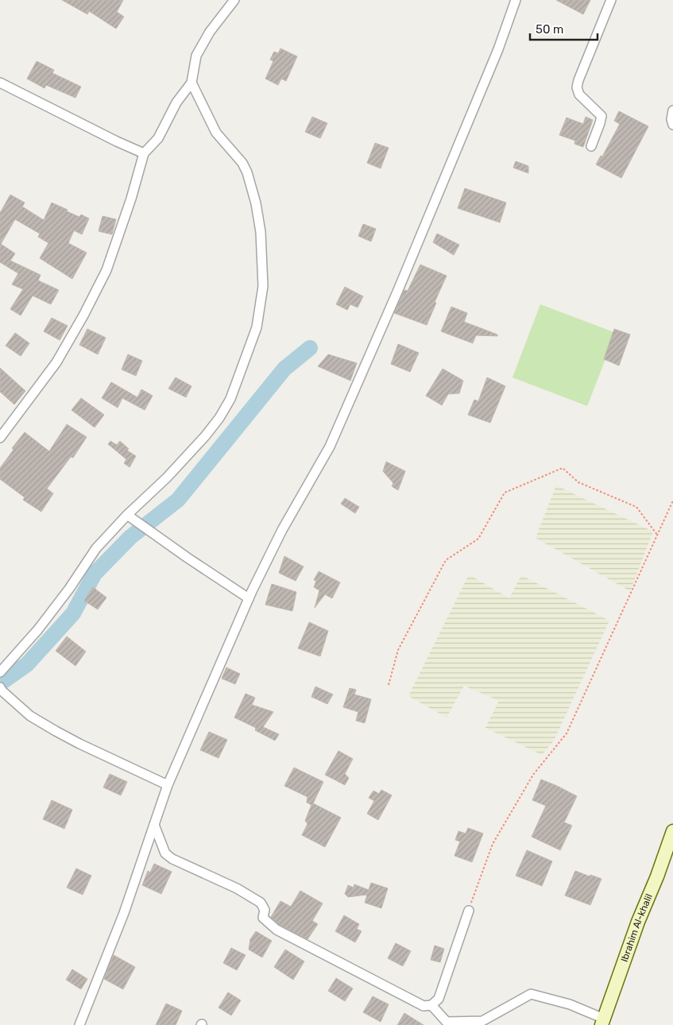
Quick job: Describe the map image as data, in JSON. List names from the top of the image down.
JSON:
{
  "streets": {
    "street": ["Ibrahim Al-khalil"]
  },
  "scale_bar": "50 m"
}
